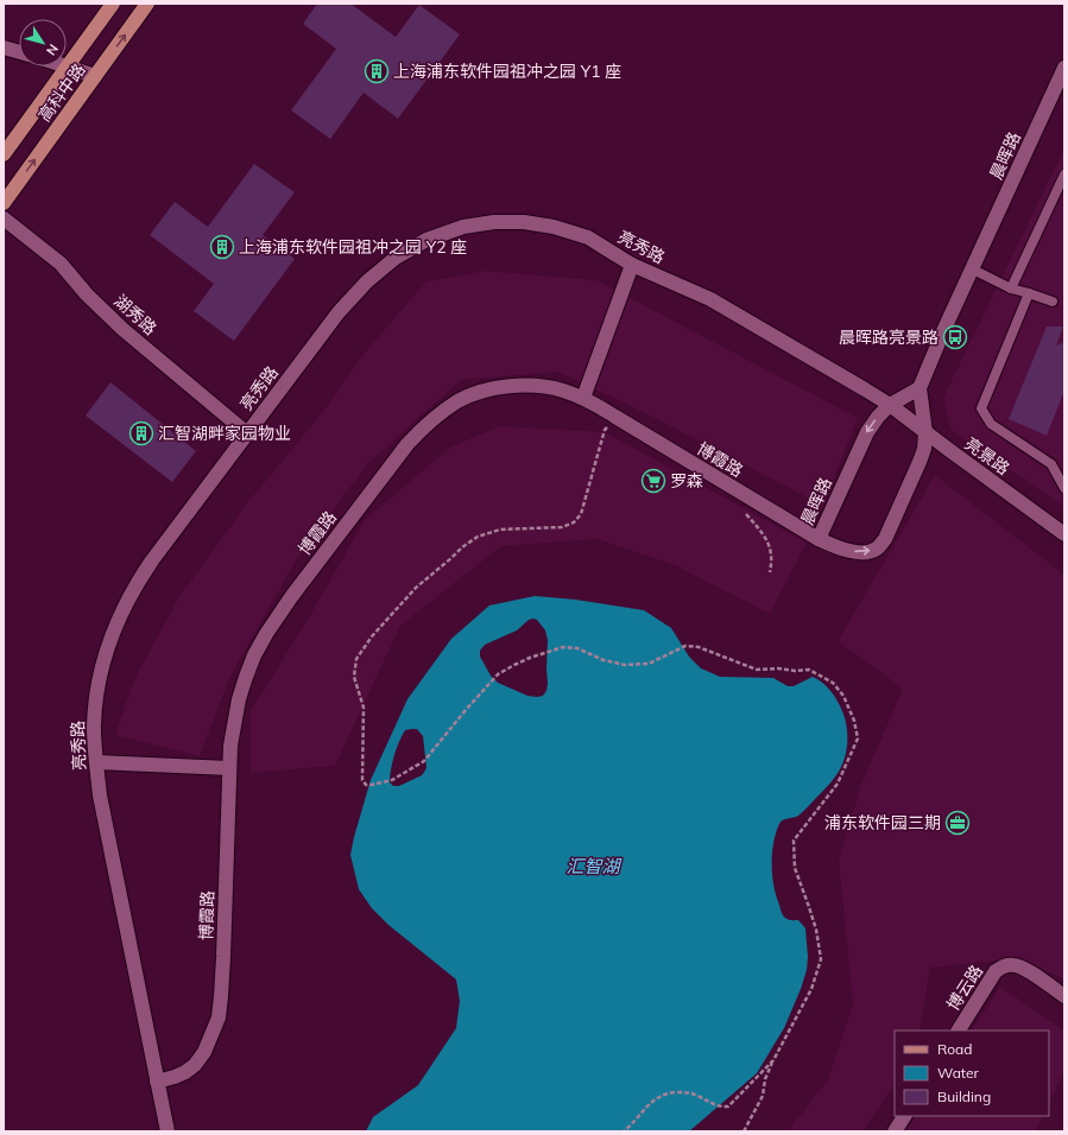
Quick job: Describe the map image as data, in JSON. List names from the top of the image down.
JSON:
{
  "streets": {
    "main road": ["高科中路"],
    "street": [
      "晨晖路",
      "亮秀路",
      "湖秀路",
      "亮景路",
      "博霞路",
      "博云路"
    ]
  },
  "crossings": [
    ["晨晖路", "亮秀路"],
    ["晨晖路", "亮景路"],
    ["晨晖路", "博霞路"],
    ["亮秀路", "湖秀路"],
    ["亮秀路", "亮景路"],
    ["亮秀路", "博霞路"]
  ],
  "water": ["汇智湖"],
  "places": {
    "building": ["上海浦东软件园祖冲之园 Y1 座", "上海浦东软件园祖冲之园 Y2 座", "汇智湖畔家园物业"],
    "bus stop": ["晨晖路亮景路"],
    "supermarket": ["罗森"],
    "office": ["浦东软件园三期"]
  },
  "legend": ["Road", "Water", "Building"],
  "north": "bottom right"
}
